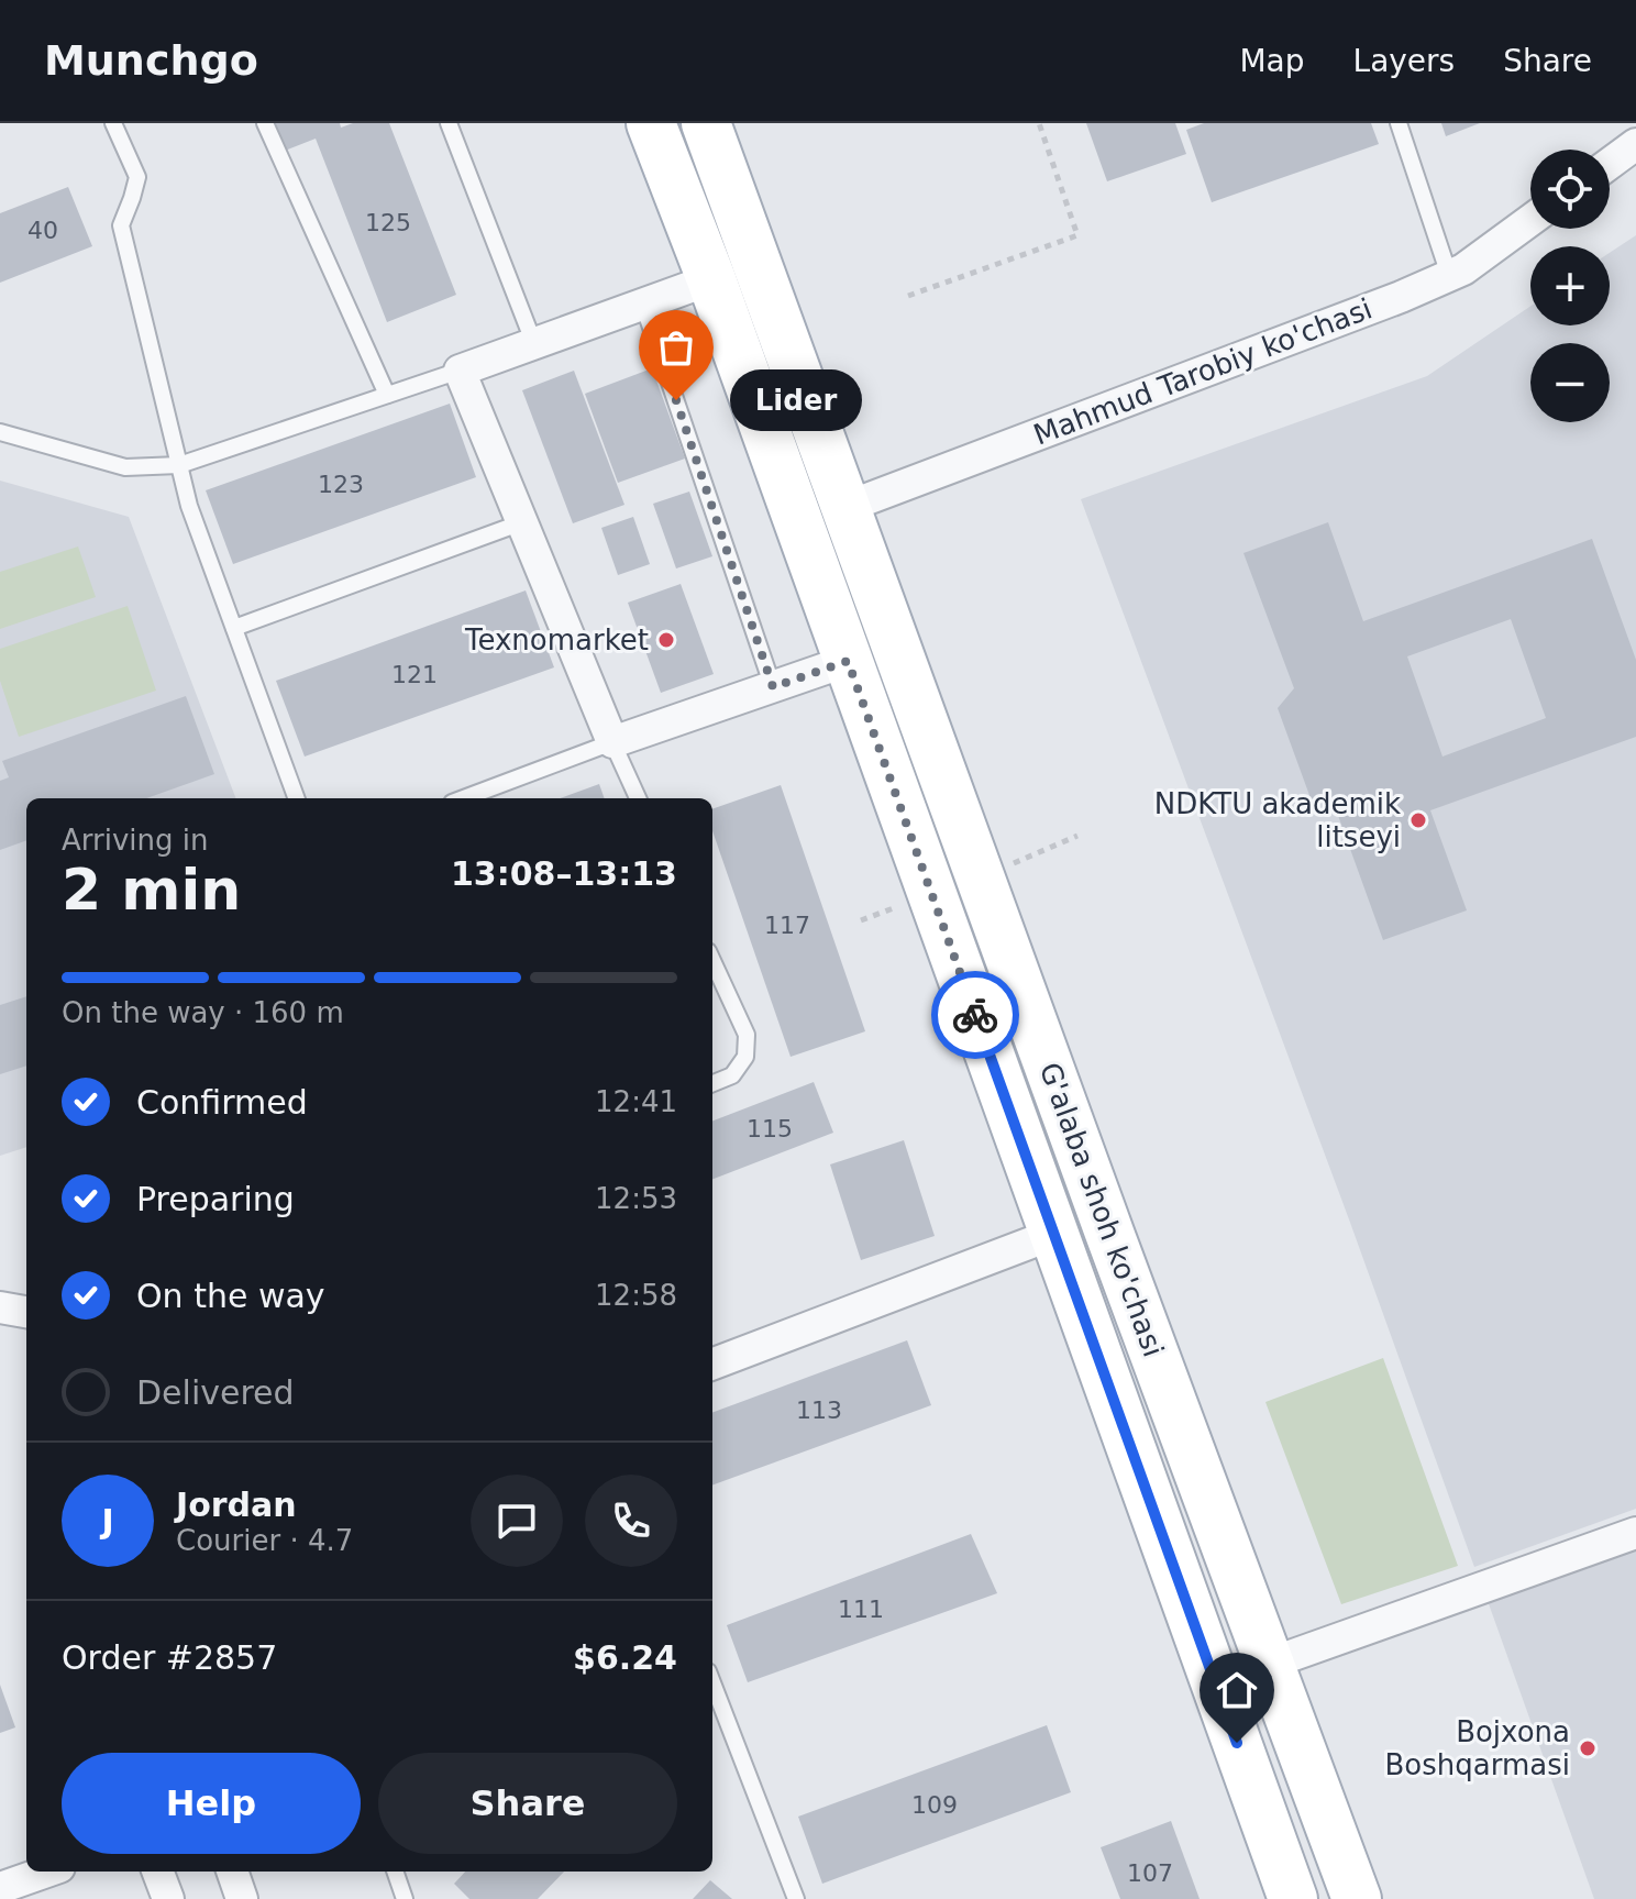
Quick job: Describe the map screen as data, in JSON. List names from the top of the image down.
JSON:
{
  "streets": {
    "main road": ["G'alaba shoh ko'chasi"],
    "street": ["Mahmud Tarobiy ko'chasi"]
  },
  "crossings": [
    ["Mahmud Tarobiy ko'chasi", "G'alaba shoh ko'chasi"]
  ],
  "places": [
    "Lider",
    "Texnomarket",
    "NDKTU akademik litseyi",
    "Bojxona Boshqarmasi"
  ],
  "house_numbers": [
    "125",
    "40",
    "123",
    "121",
    "117",
    "115",
    "113",
    "111",
    "109",
    "107"
  ],
  "page": {
    "header": "Munchgo",
    "nav": ["Map", "Layers", "Share"],
    "map_buttons": ["+", "−"],
    "bubble": "Lider",
    "heading": ["2 min", "Arriving in", "13:08–13:13"],
    "panel": [
      "Jordan",
      "Courier · 4.7",
      "Order #2857",
      "$6.24"
    ],
    "bar": "On the way · 160 m",
    "list": [
      ["Confirmed", "12:41"],
      ["Preparing", "12:53"],
      ["On the way", "12:58"],
      "Delivered"
    ],
    "round": "J",
    "buttons": ["Help", "Share"]
  }
}
